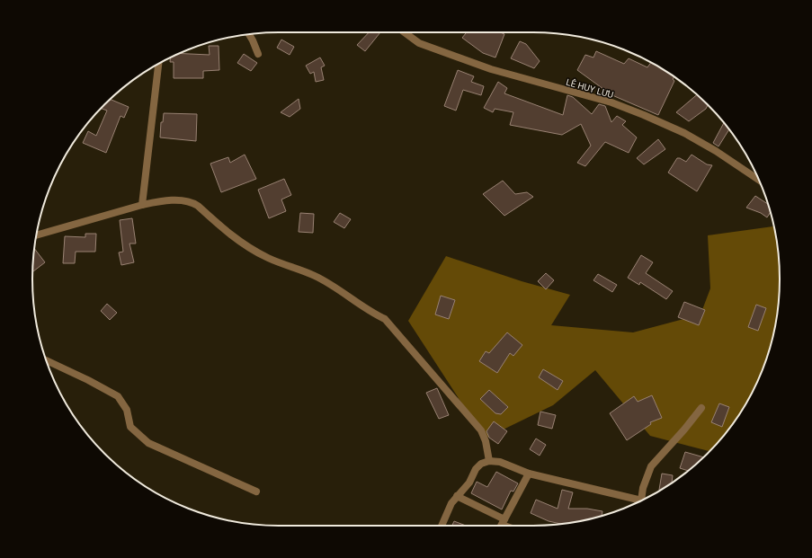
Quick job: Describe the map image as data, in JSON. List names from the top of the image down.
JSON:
{
  "streets": {
    "street": ["LÊ HUY LƯU"]
  }
}
